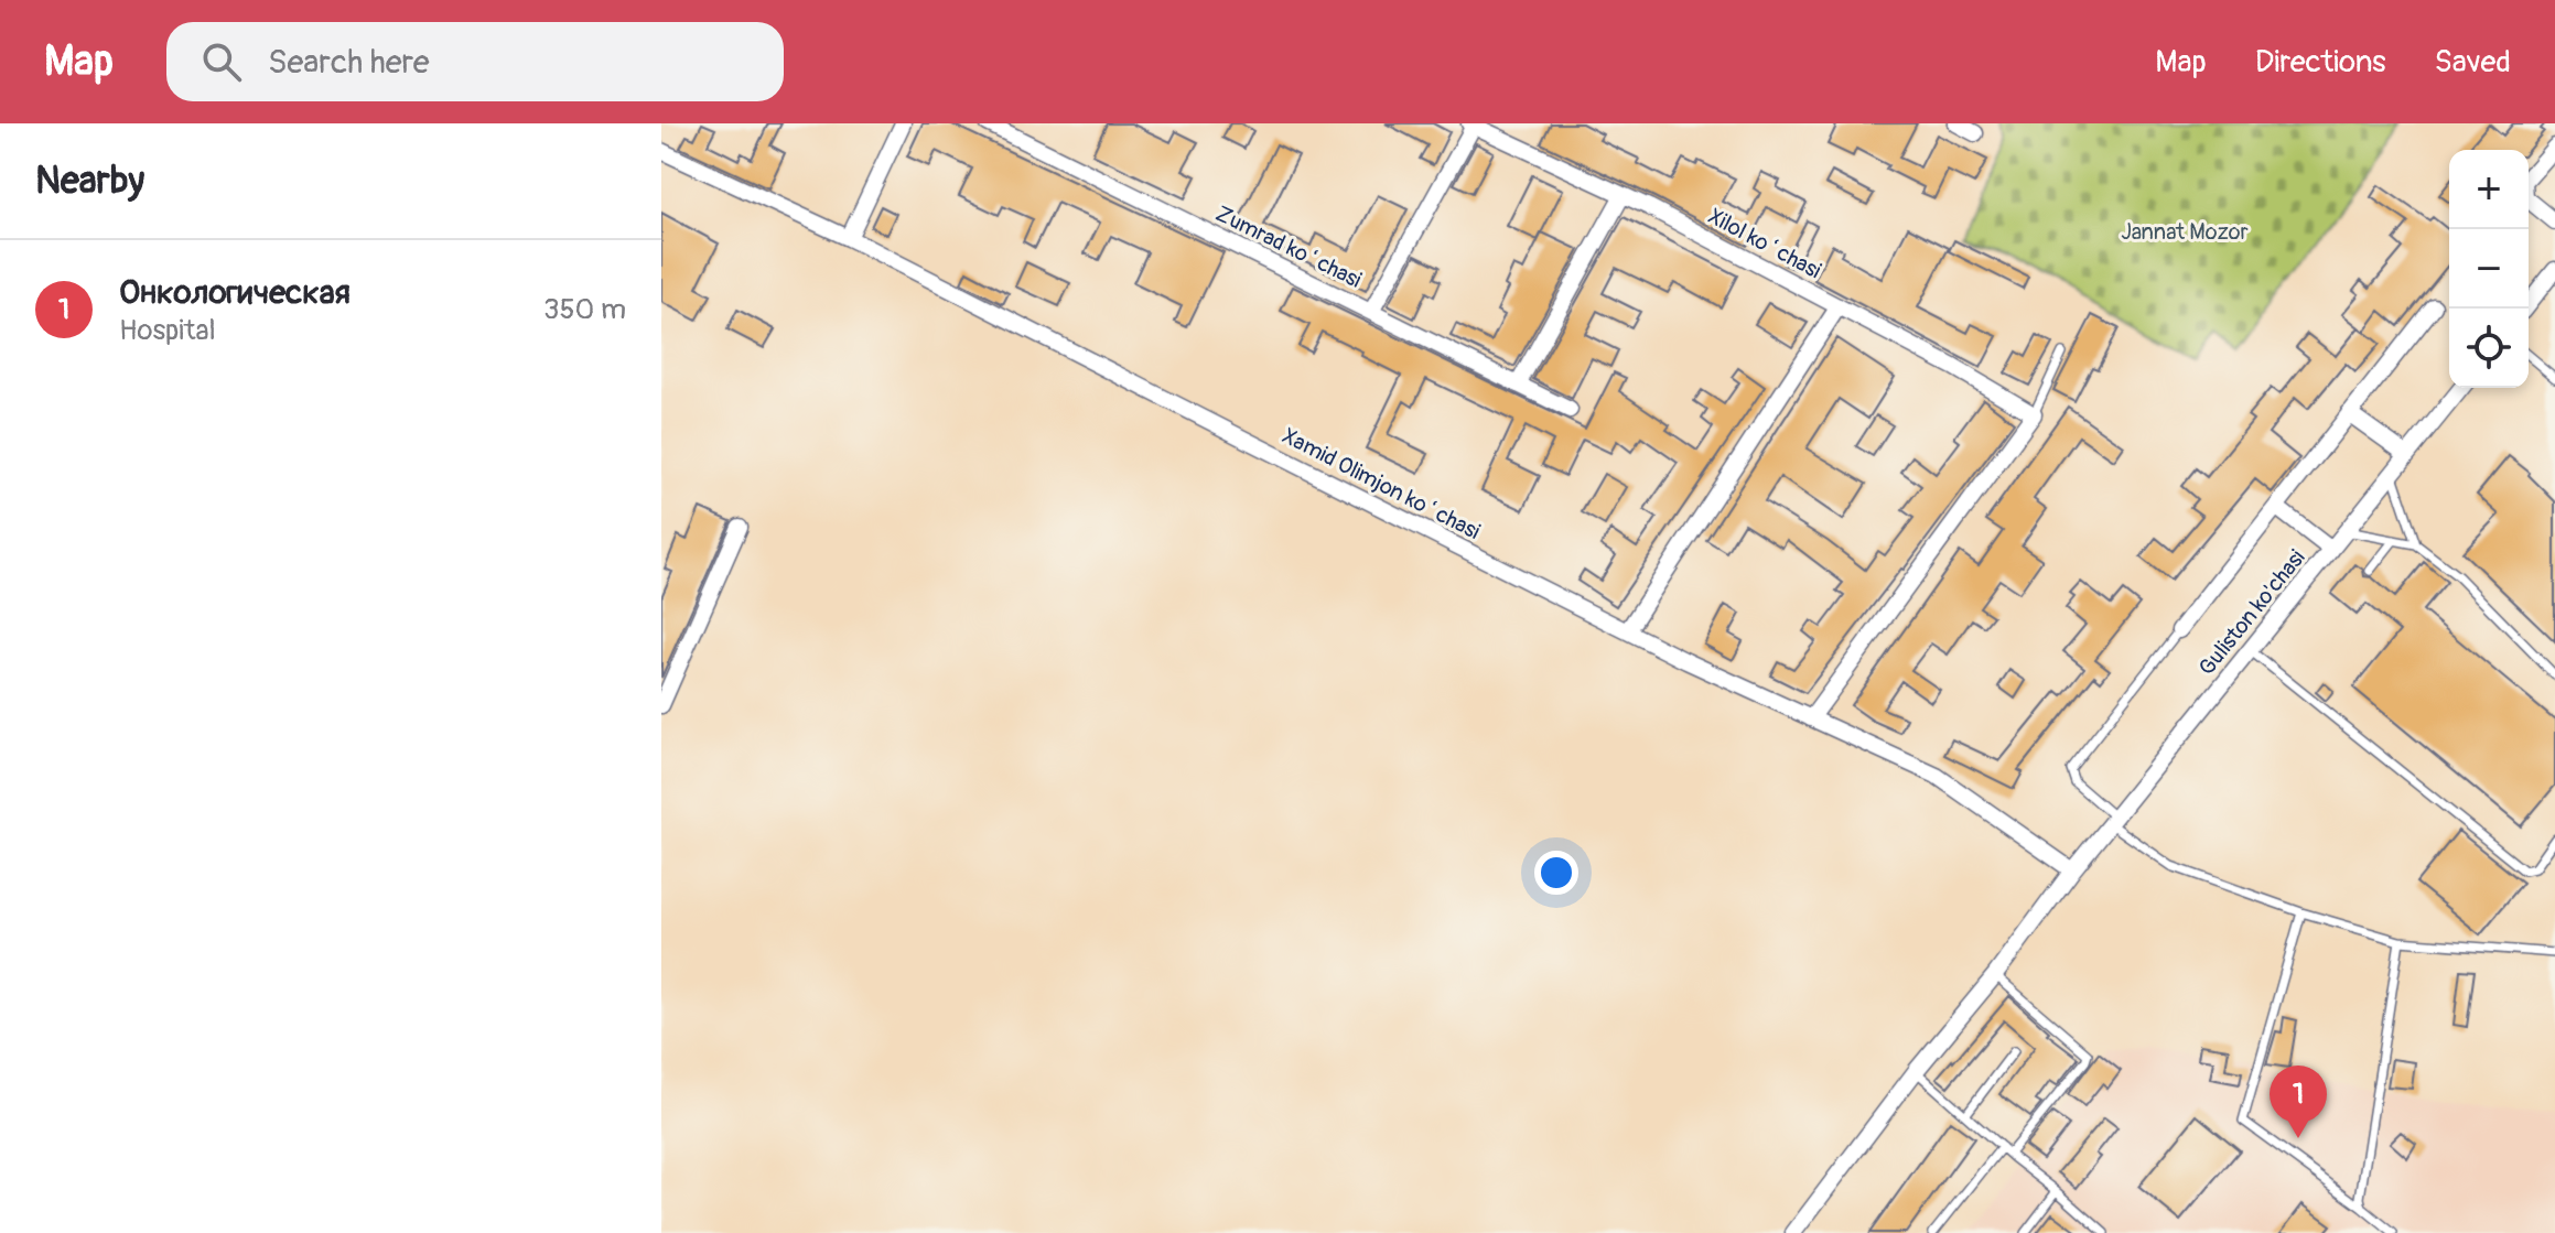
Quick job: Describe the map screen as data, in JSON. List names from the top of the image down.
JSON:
{
  "streets": {
    "street": [
      "Xilol koʻchasi",
      "Zumrad koʻchasi",
      "Xamid Olimjon koʻchasi",
      "Guliston ko'chasi"
    ]
  },
  "crossings": [
    ["Xamid Olimjon koʻchasi", "Guliston ko'chasi"]
  ],
  "parks": ["Jannat Mozor"],
  "page": {
    "header": "Map",
    "search": "Search here",
    "nav": ["Map", "Directions", "Saved"],
    "heading": "Nearby",
    "map_buttons": ["+", "−"],
    "list": [
      {
        "mark": "1",
        "name": "Онкологическая",
        "note": "Hospital",
        "value": "350 m"
      }
    ],
    "pins": "1"
  }
}
